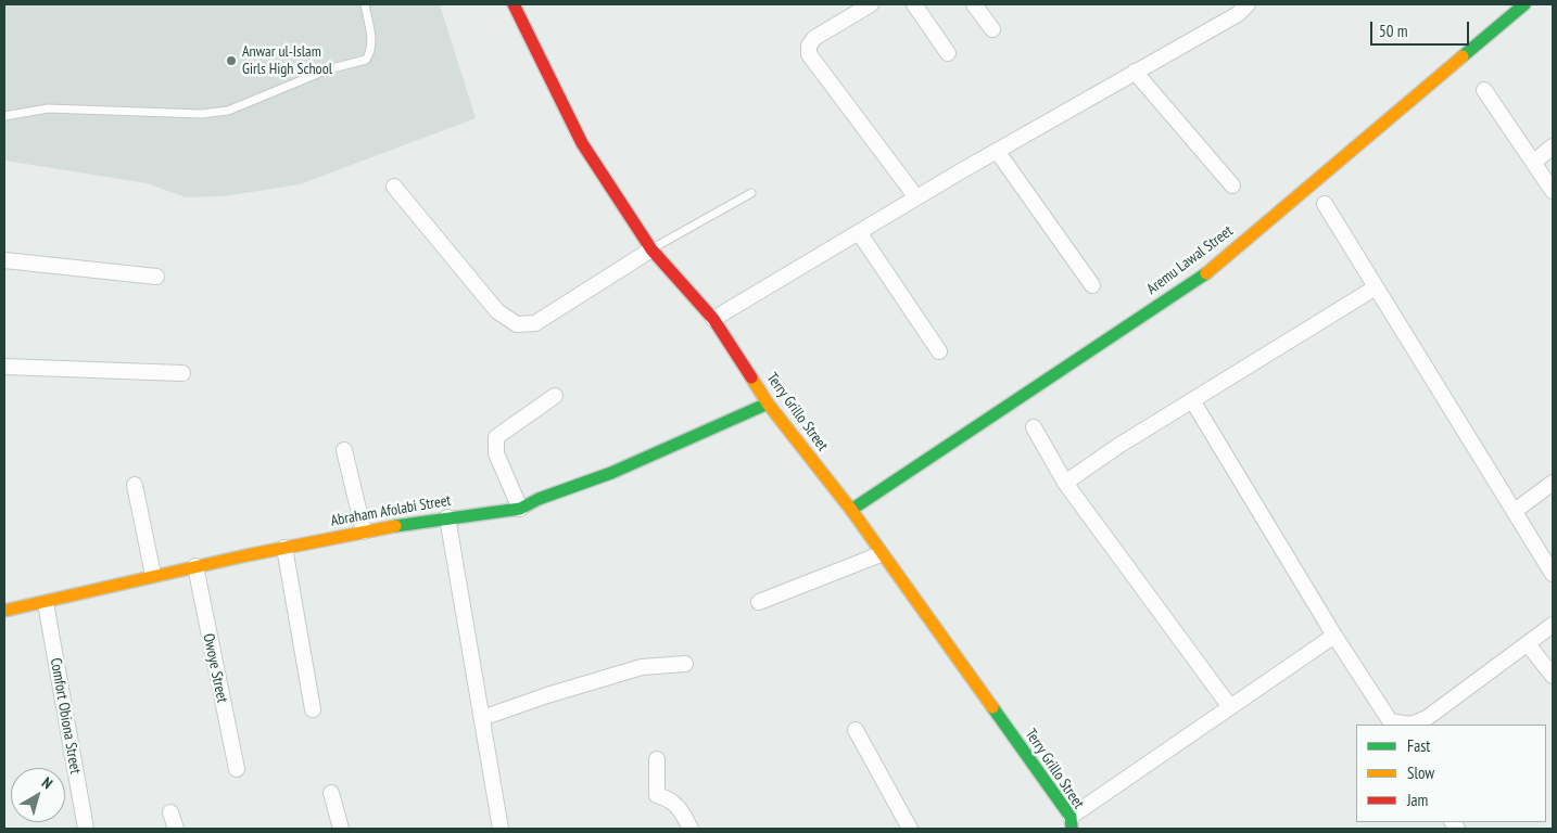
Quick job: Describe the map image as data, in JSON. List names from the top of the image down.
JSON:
{
  "streets": {
    "street": [
      "Aremu Lawal Street",
      "Terry Grillo Street",
      "Abraham Afolabi Street",
      "Owoye Street",
      "Comfort Obiona Street"
    ]
  },
  "crossings": [
    ["Aremu Lawal Street", "Terry Grillo Street"],
    ["Terry Grillo Street", "Abraham Afolabi Street"],
    ["Abraham Afolabi Street", "Owoye Street"],
    ["Abraham Afolabi Street", "Comfort Obiona Street"]
  ],
  "places": ["Anwar ul-Islam Girls High School"],
  "legend": ["Fast", "Slow", "Jam"],
  "scale_bar": "50 m",
  "north": "top right"
}
